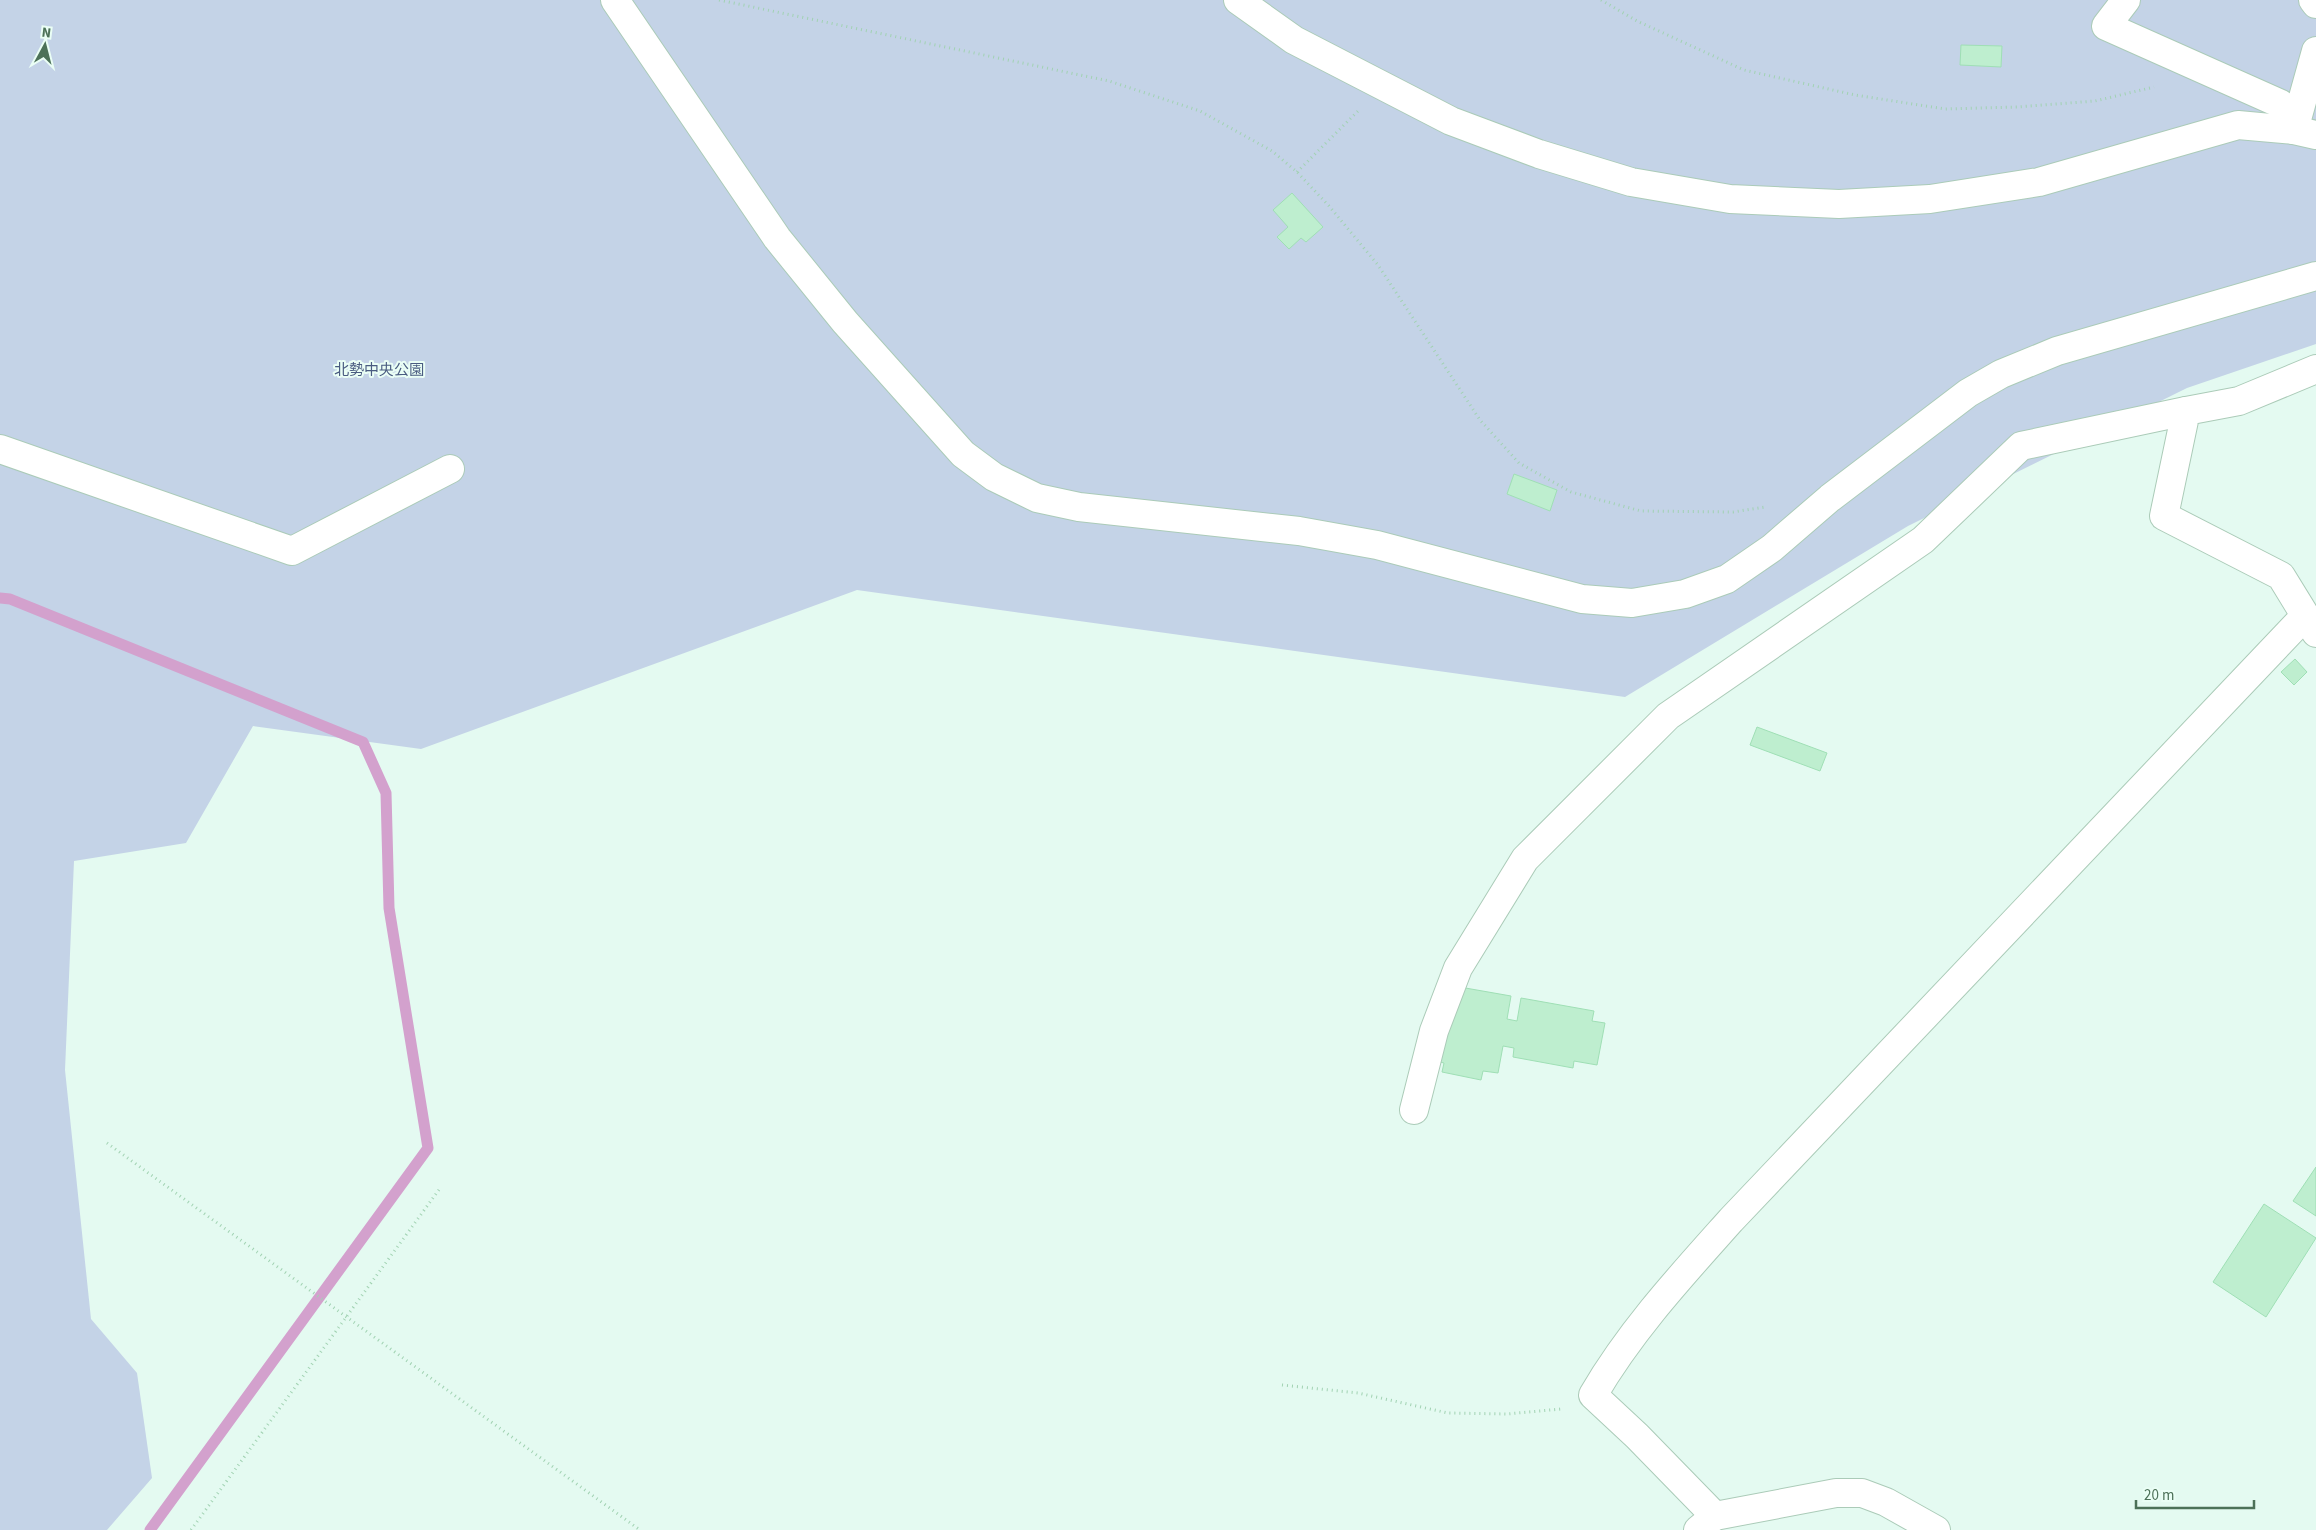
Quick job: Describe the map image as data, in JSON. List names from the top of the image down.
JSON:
{
  "parks": ["北勢中央公園"],
  "scale_bar": "20 m",
  "north": "top"
}
